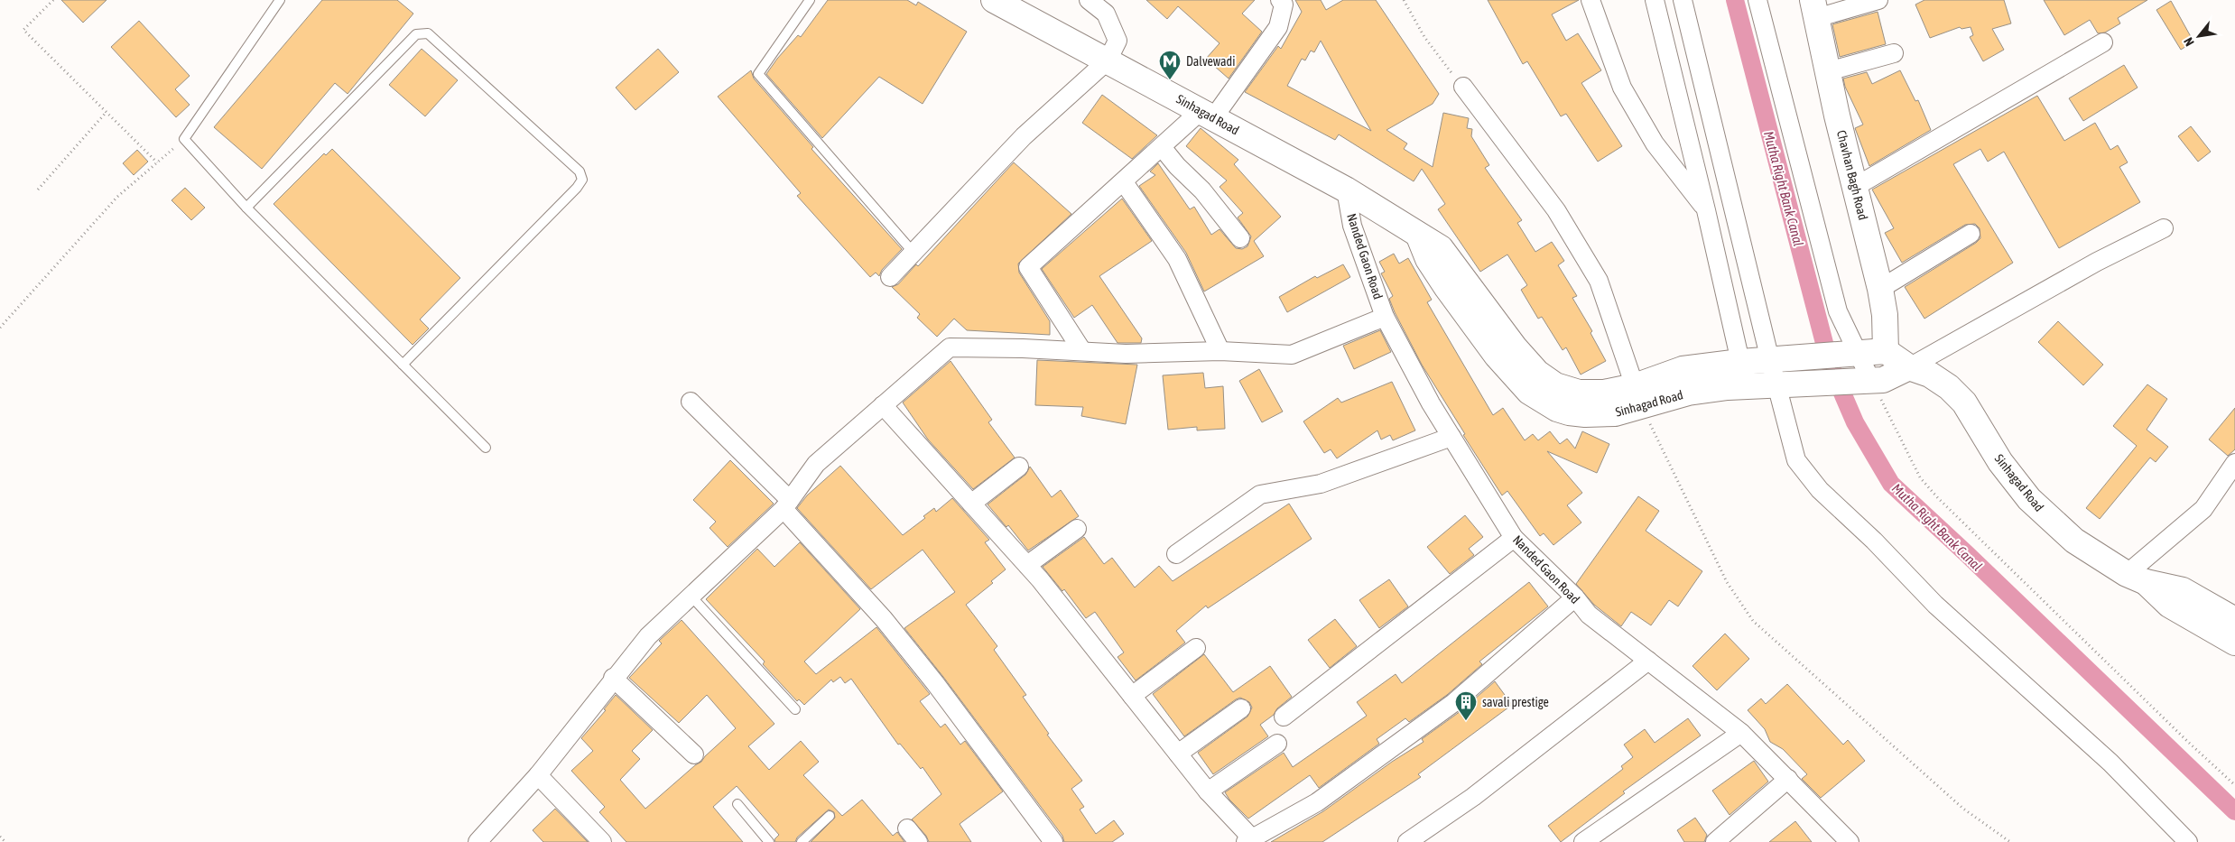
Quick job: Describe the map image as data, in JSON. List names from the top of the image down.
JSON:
{
  "streets": {
    "main road": ["Sinhagad Road", "Chavhan Bagh Road"],
    "street": ["Nanded Gaon Road"]
  },
  "crossings": [
    ["Sinhagad Road", "Chavhan Bagh Road"],
    ["Sinhagad Road", "Nanded Gaon Road"]
  ],
  "water": ["Mutha Right Bank Canal"],
  "places": {
    "metro station": ["Dalvewadi"],
    "building": ["savali prestige"]
  },
  "north": "bottom left"
}
